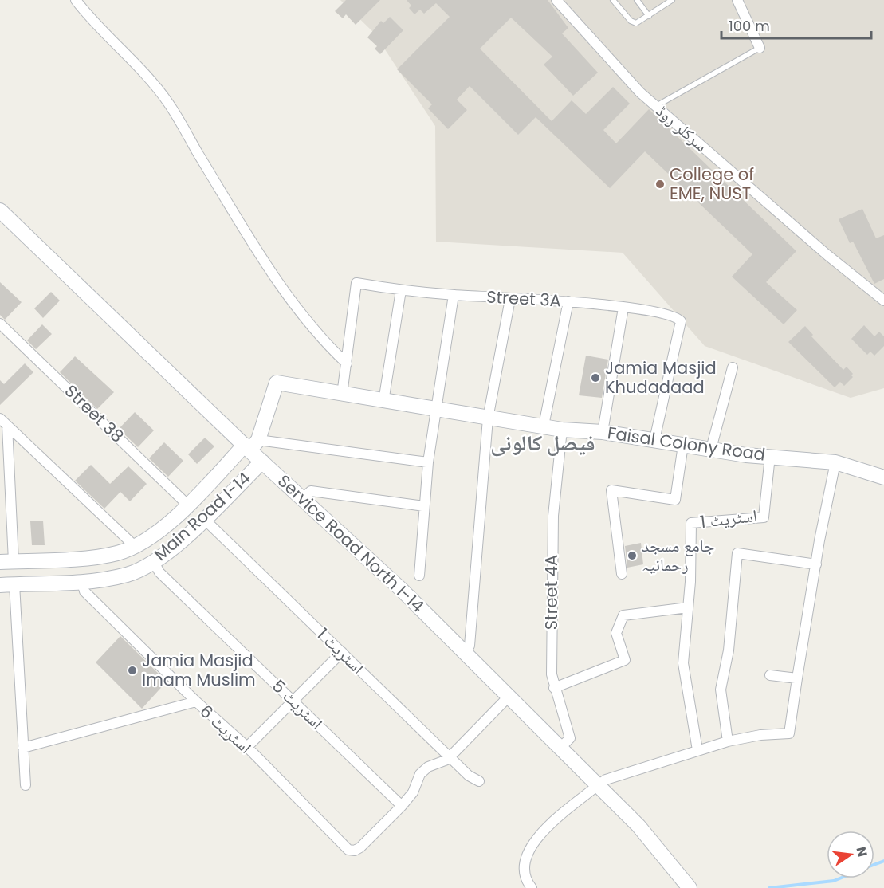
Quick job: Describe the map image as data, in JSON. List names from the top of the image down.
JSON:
{
  "streets": {
    "main road": ["Faisal Colony Road", "Main Road I-14", "Service Road North I-14"],
    "street": [
      "سرکلر روڈ",
      "Street 3A",
      "Street 38",
      "اسٹریٹ 1",
      "Street 4A",
      "اسٹریٹ 5",
      "اسٹریٹ 6"
    ]
  },
  "crossings": [
    ["Street 3A", "Faisal Colony Road"],
    ["Street 38", "Main Road I-14"],
    ["Faisal Colony Road", "Main Road I-14"],
    ["Faisal Colony Road", "اسٹریٹ 1"],
    ["Faisal Colony Road", "Service Road North I-14"],
    ["Faisal Colony Road", "Street 4A"],
    ["Main Road I-14", "اسٹریٹ 1"],
    ["Main Road I-14", "Service Road North I-14"],
    ["Main Road I-14", "اسٹریٹ 5"],
    ["Main Road I-14", "اسٹریٹ 6"],
    ["Service Road North I-14", "Street 4A"],
    ["اسٹریٹ 5", "اسٹریٹ 6"]
  ],
  "districts": ["فیصل کالونی"],
  "places": [
    "College of EME, NUST",
    "Jamia Masjid Khudadaad",
    "جامع مسجد رحمانیہ",
    "Jamia Masjid Imam Muslim"
  ],
  "scale_bar": "100 m",
  "north": "right"
}
